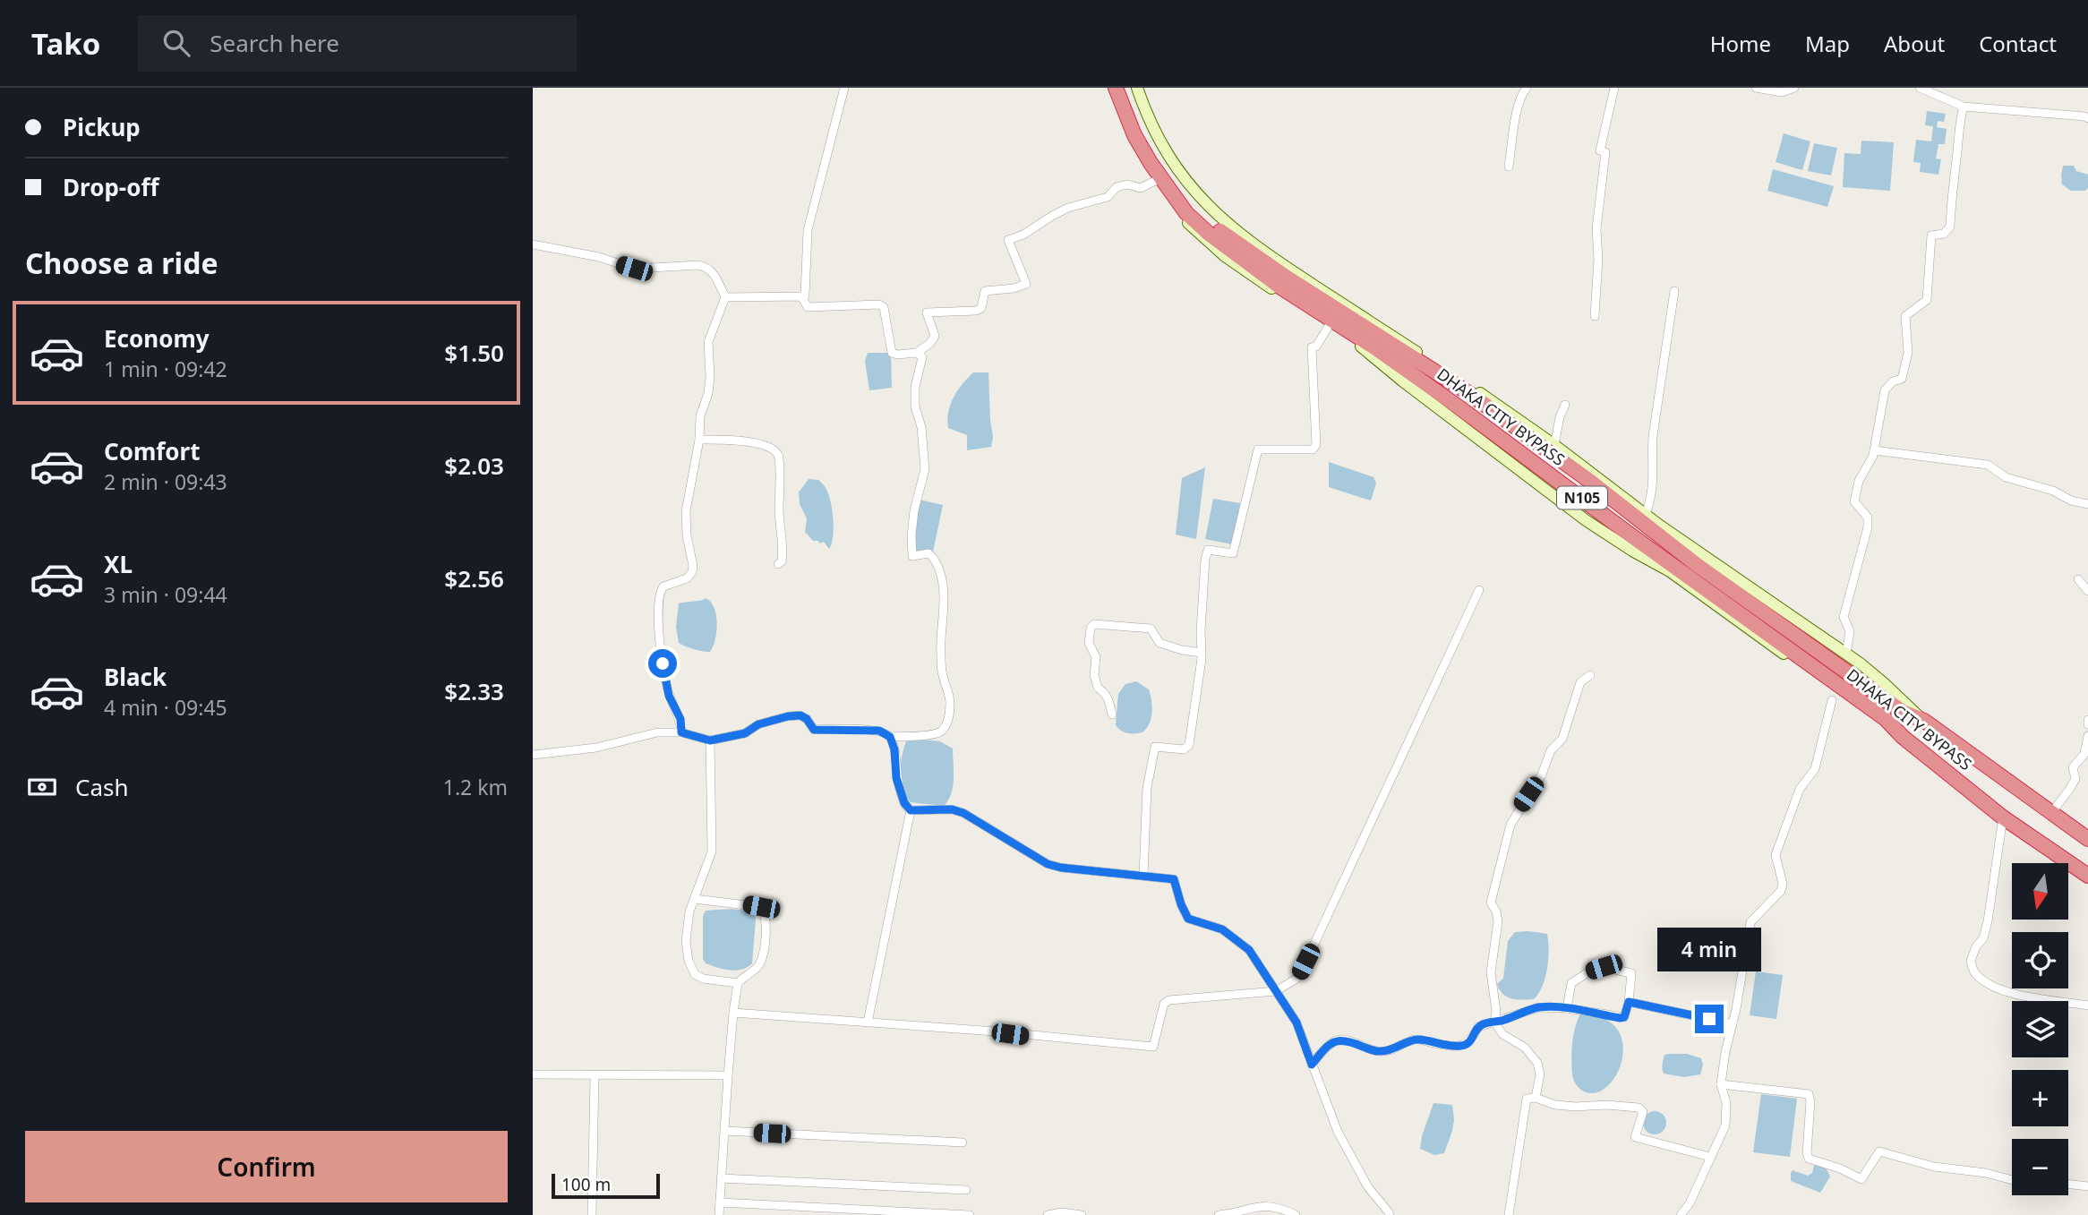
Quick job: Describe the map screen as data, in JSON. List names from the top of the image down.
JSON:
{
  "streets": {
    "highway": ["DHAKA CITY BYPASS", "N105"]
  },
  "scale_bar": "100 m",
  "north": "bottom",
  "page": {
    "header": "Tako",
    "search": "Search here",
    "nav": [
      "Home",
      "Map",
      "About",
      "Contact"
    ],
    "banner": ["Pickup", "Drop-off"],
    "heading": "Choose a ride",
    "list": [
      {
        "name": "Economy",
        "note": "1 min · 09:42",
        "value": "$1.50"
      },
      {
        "name": "Comfort",
        "note": "2 min · 09:43",
        "value": "$2.03"
      },
      {
        "name": "XL",
        "note": "3 min · 09:44",
        "value": "$2.56"
      },
      {
        "name": "Black",
        "note": "4 min · 09:45",
        "value": "$2.33"
      }
    ],
    "pay": ["Cash", "1.2 km"],
    "map_buttons": ["+", "−"],
    "bubble": "4 min",
    "buttons": "Confirm",
    "scale": "100 m"
  }
}
